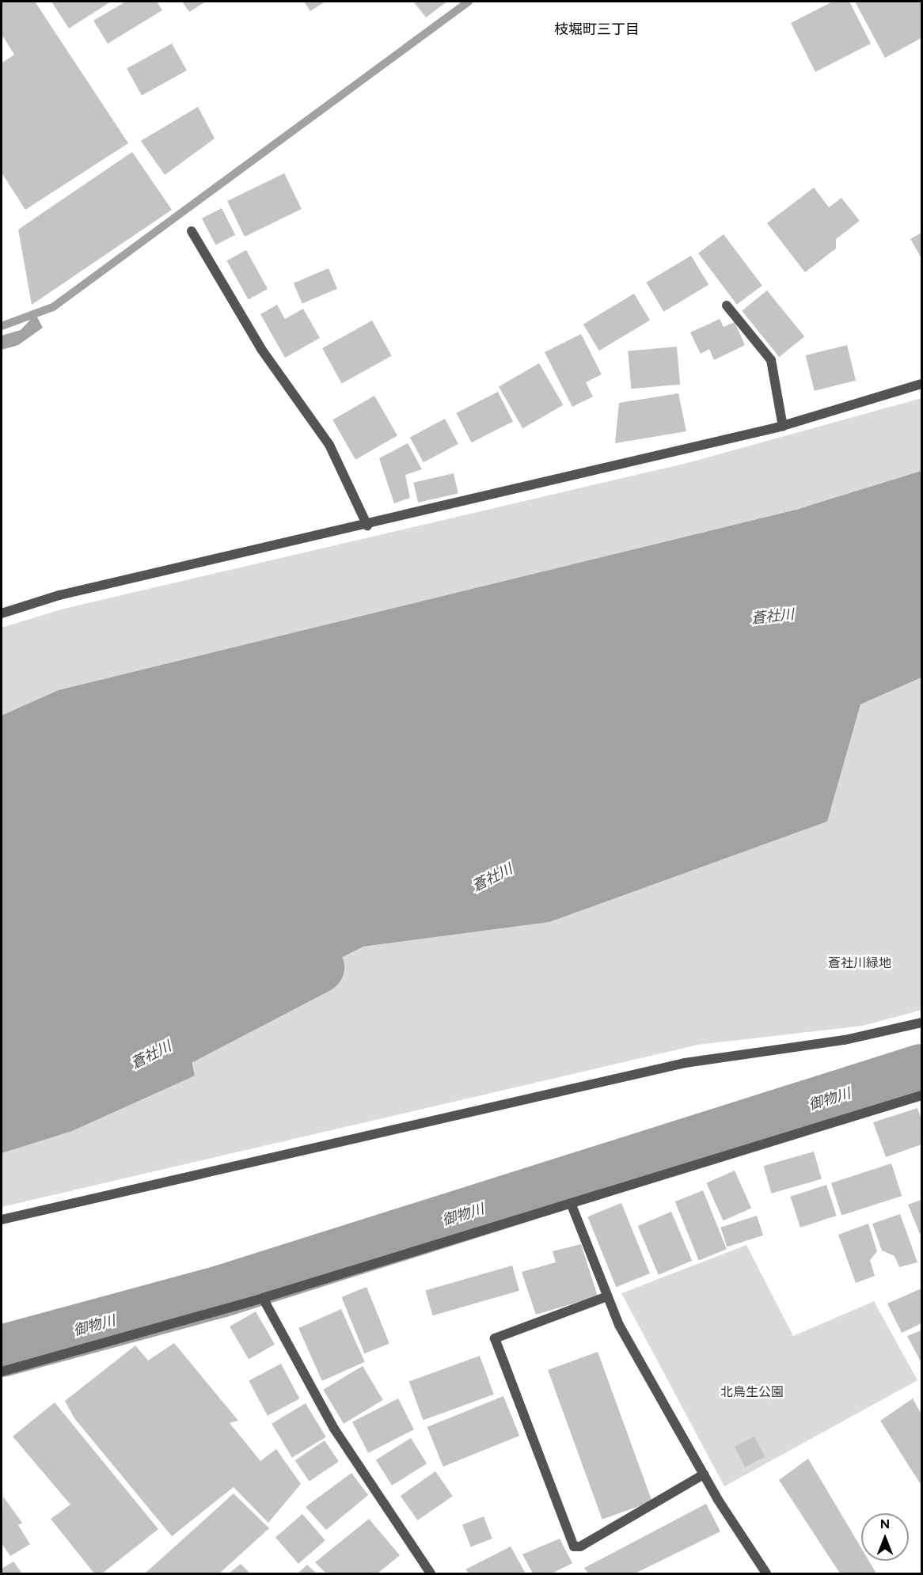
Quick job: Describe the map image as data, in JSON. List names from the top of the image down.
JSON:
{
  "districts": ["枝堀町三丁目"],
  "water": ["蒼社川", "御物川"],
  "parks": ["蒼社川緑地", "北鳥生公園"],
  "north": "top"
}
